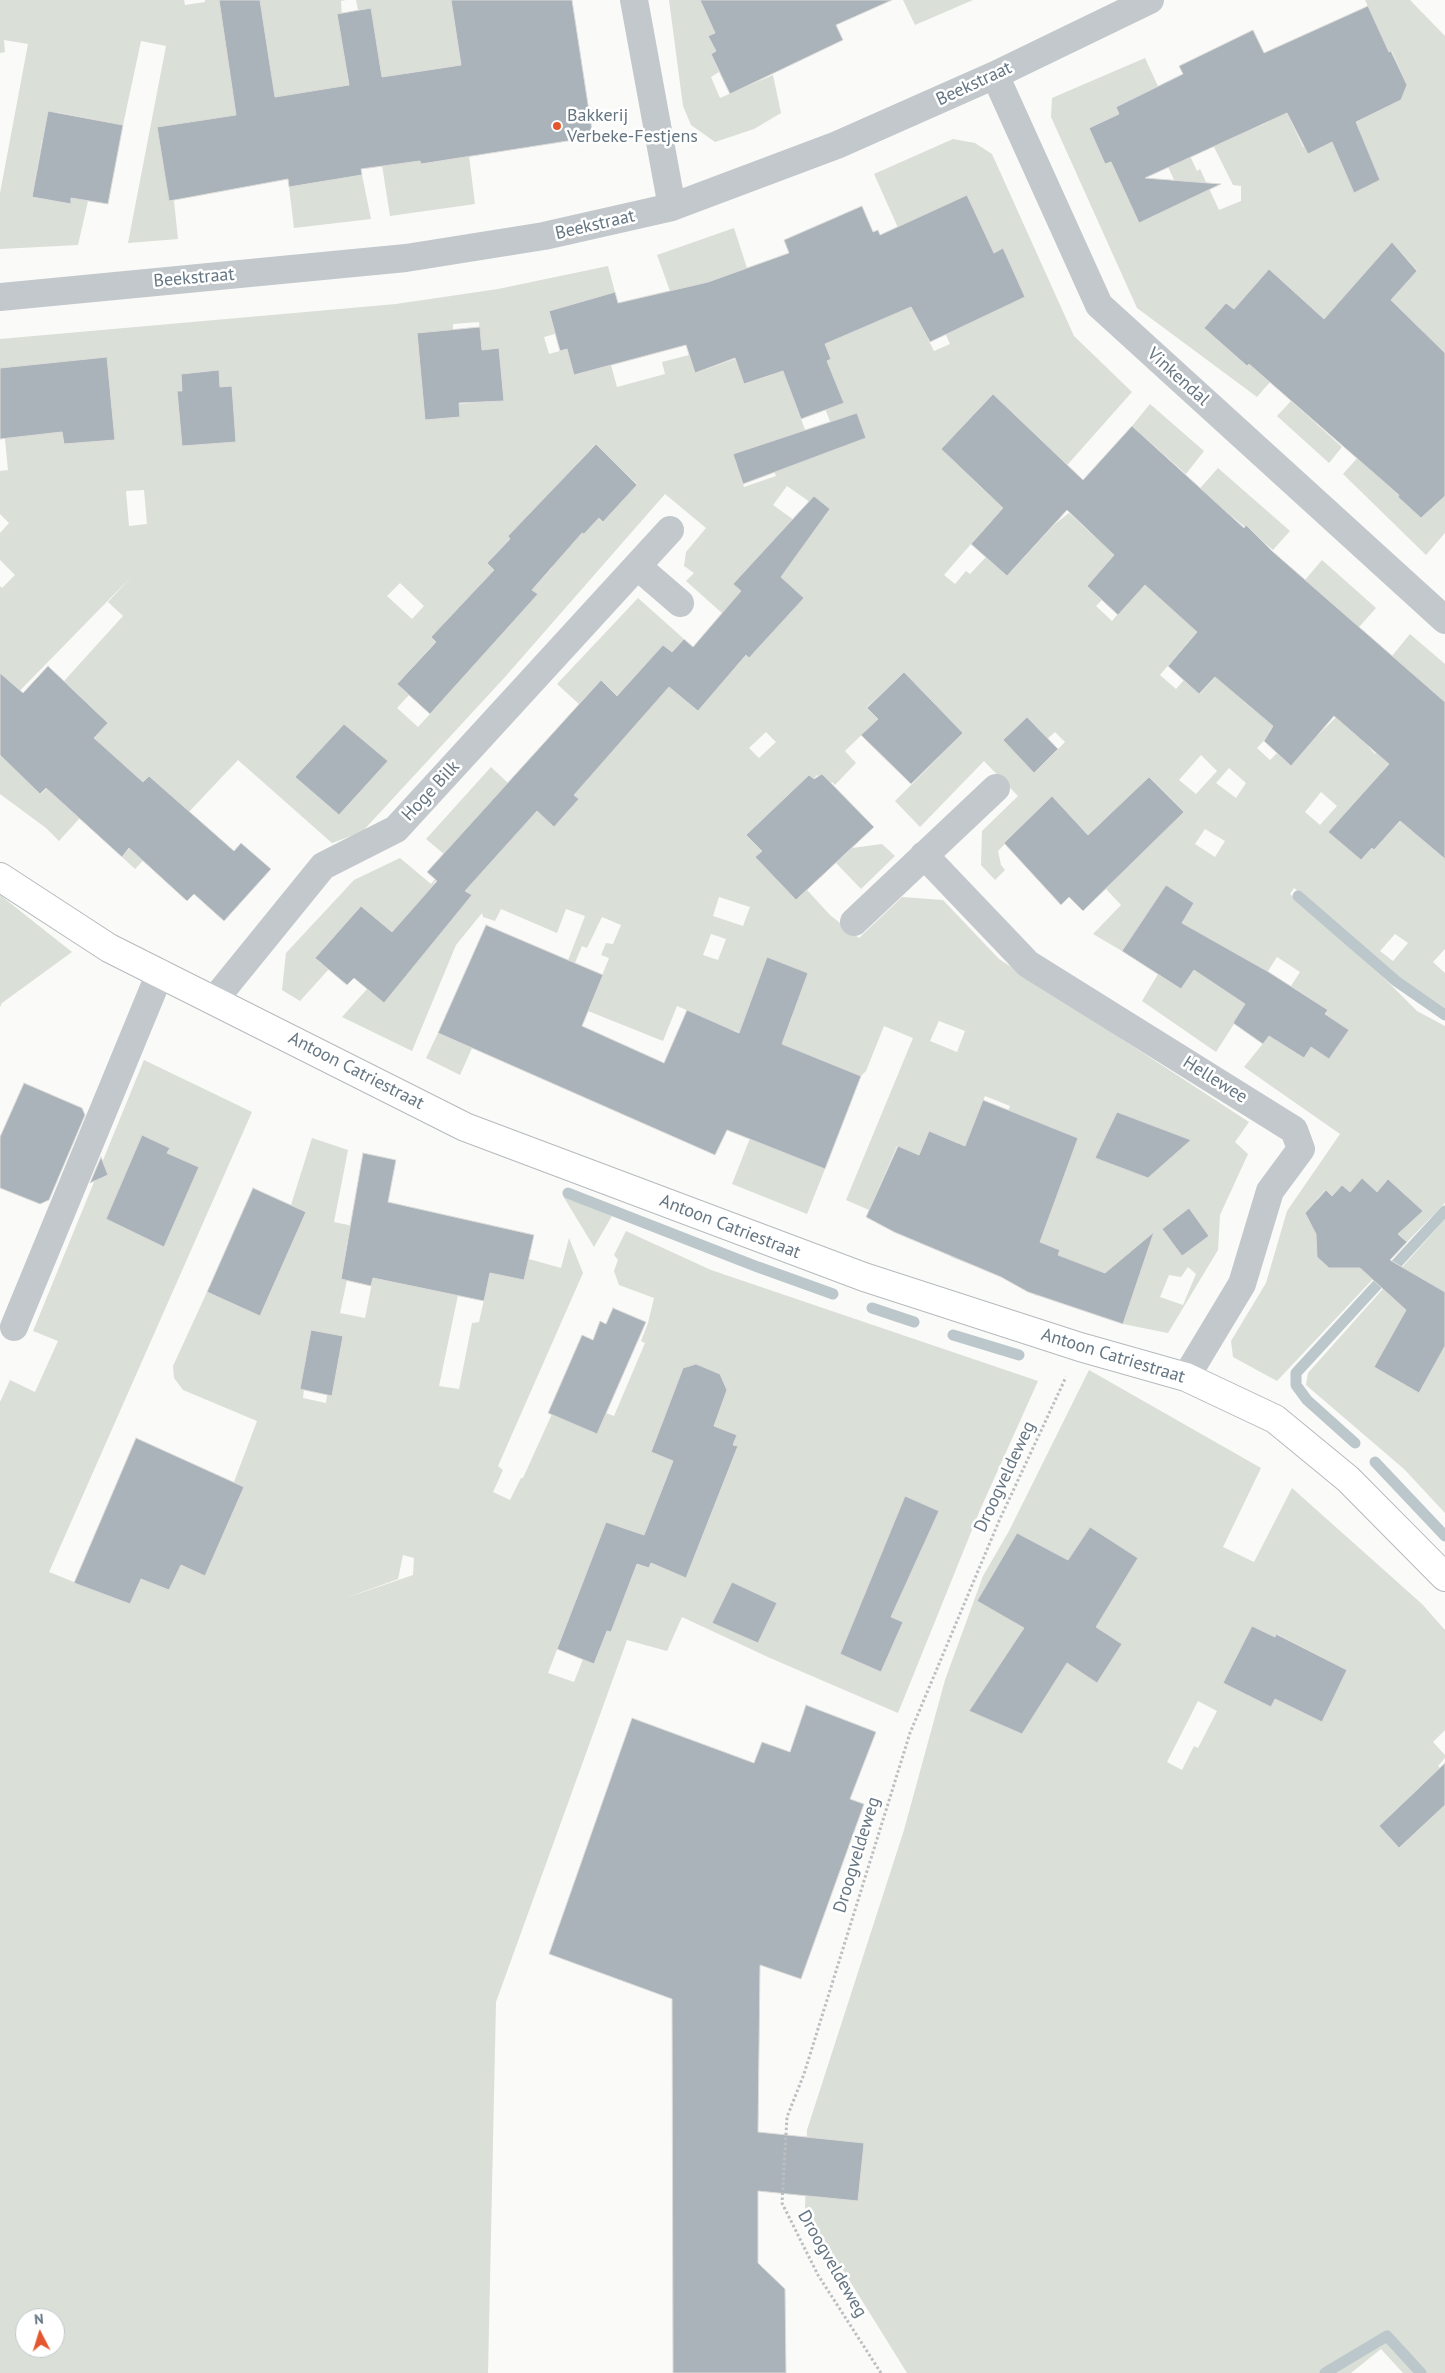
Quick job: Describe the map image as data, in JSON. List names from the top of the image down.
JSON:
{
  "streets": {
    "main road": ["Antoon Catriestraat"],
    "street": [
      "Beekstraat",
      "Vinkendal",
      "Hoge Bilk",
      "Hellewee"
    ],
    "path": ["Droogveldeweg"]
  },
  "crossings": [
    ["Beekstraat", "Vinkendal"],
    ["Hoge Bilk", "Antoon Catriestraat"],
    ["Antoon Catriestraat", "Hellewee"],
    ["Antoon Catriestraat", "Droogveldeweg"]
  ],
  "places": ["Bakkerij Verbeke-Festjens"],
  "north": "top"
}
